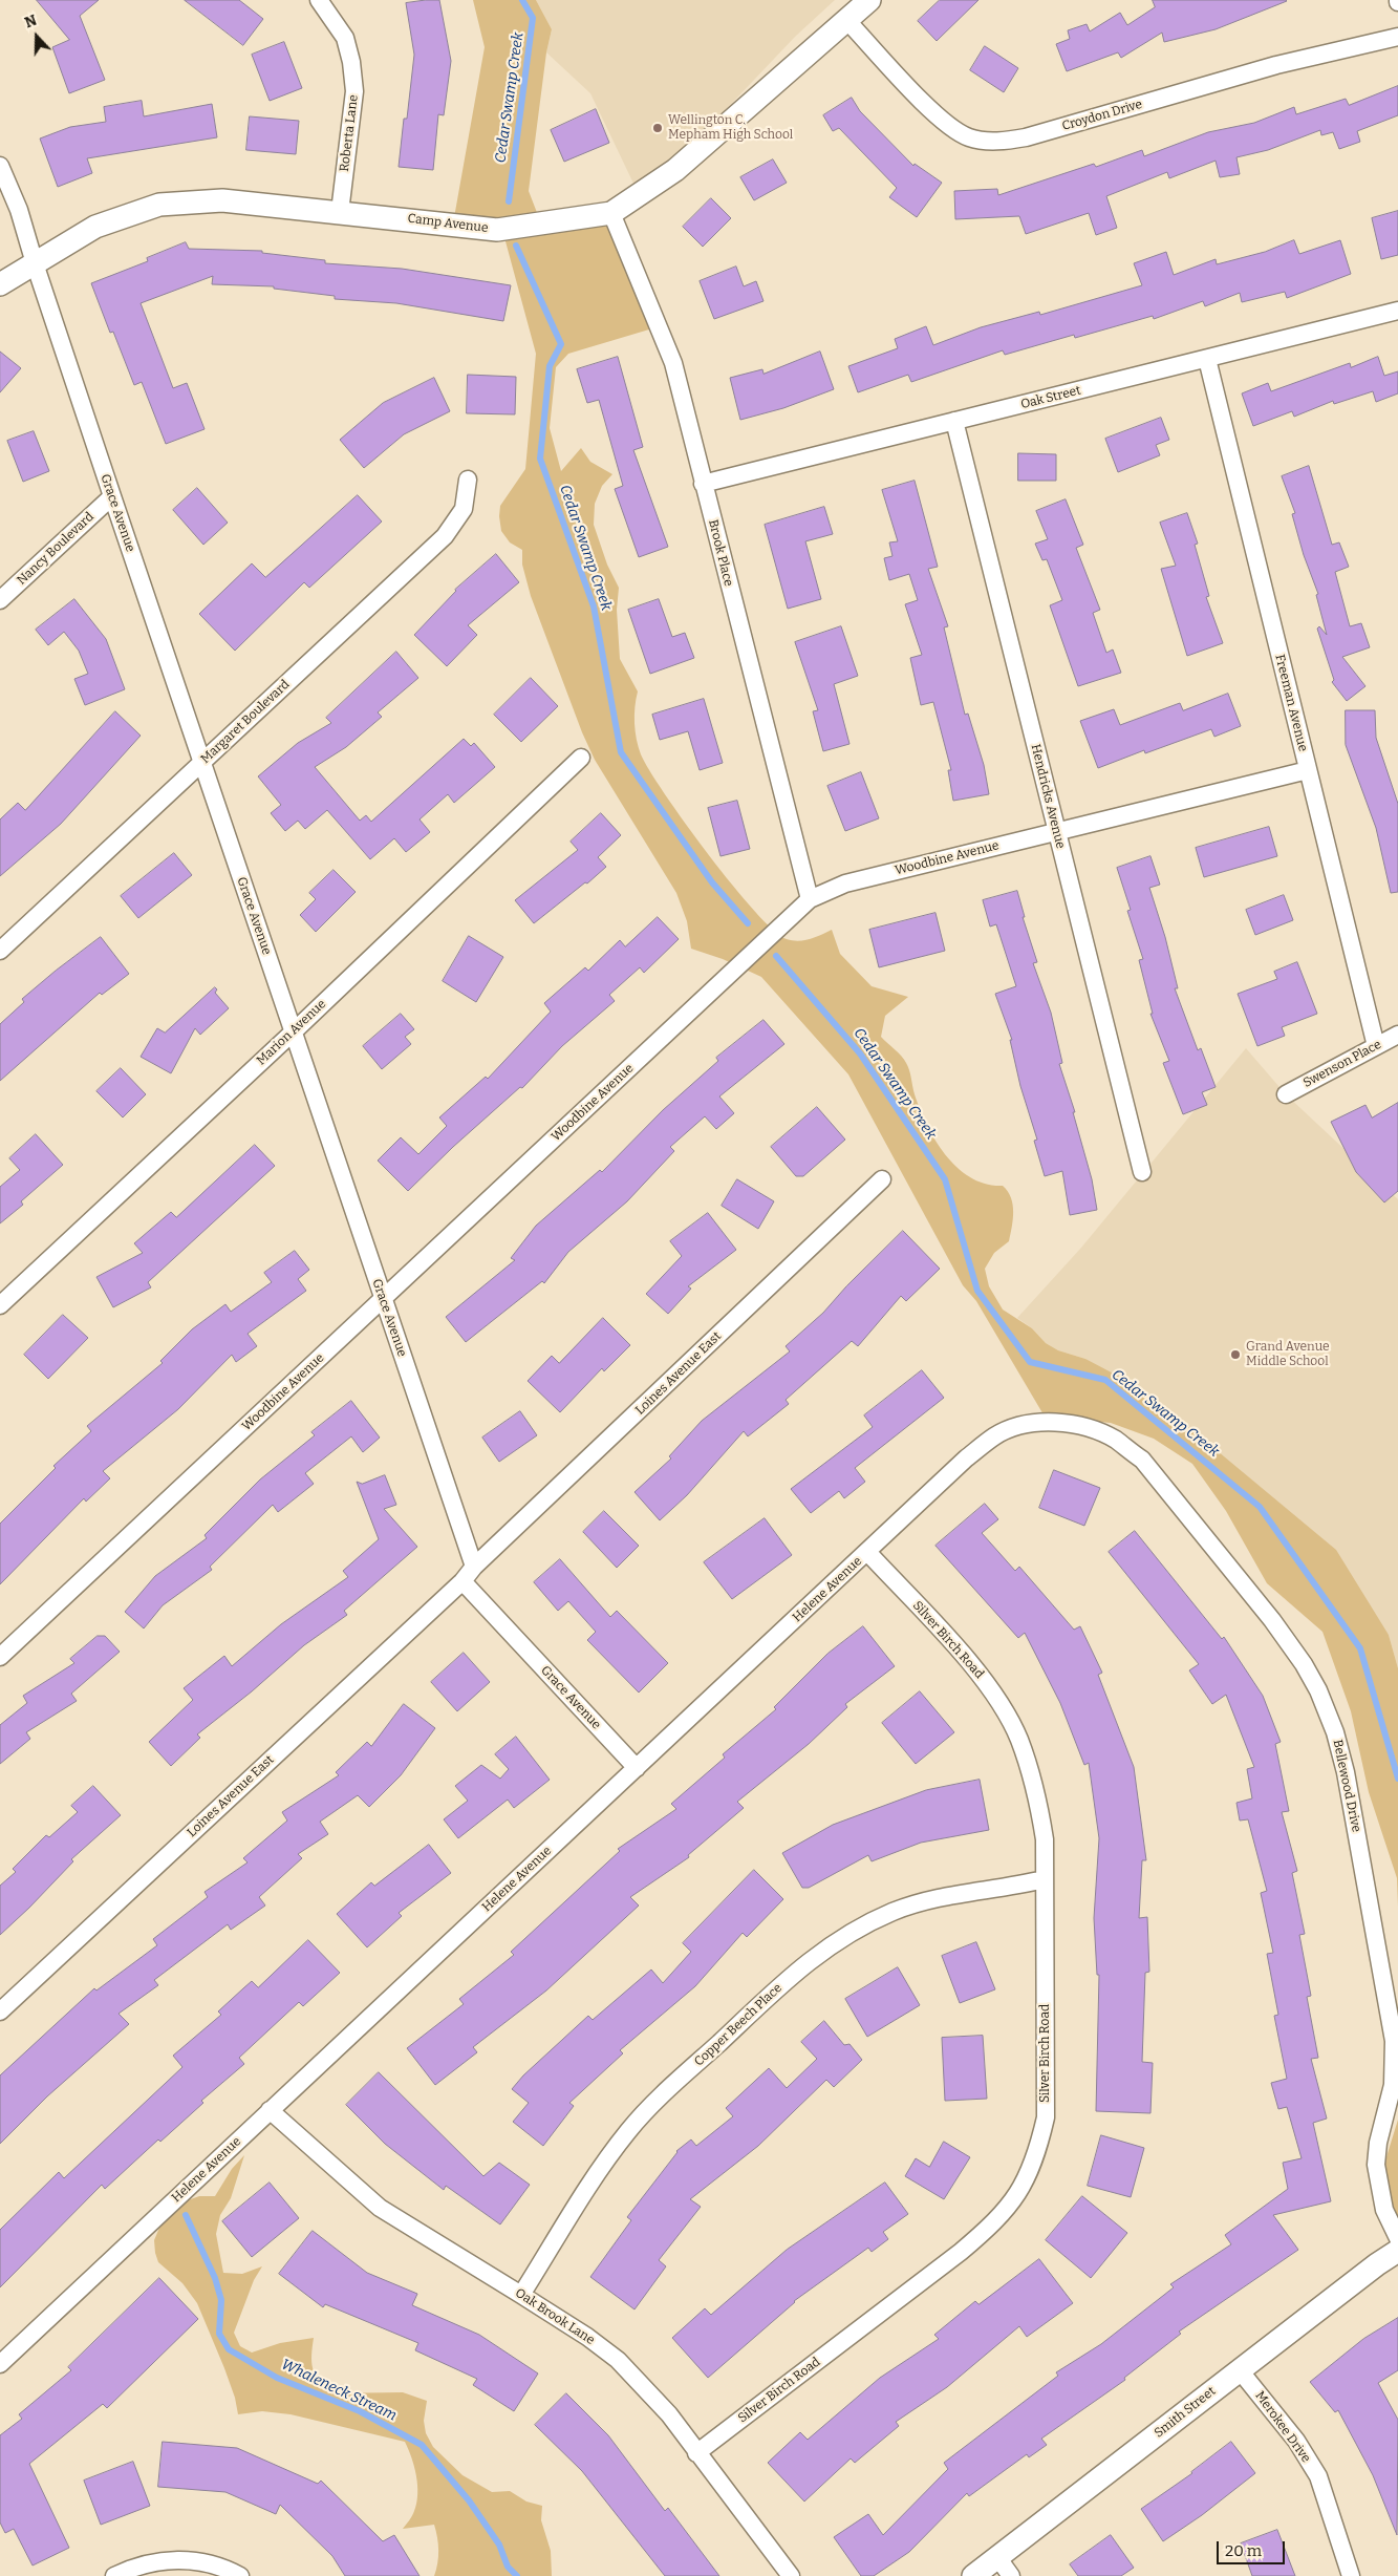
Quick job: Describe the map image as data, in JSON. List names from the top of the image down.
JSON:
{
  "streets": {
    "street": [
      "Croydon Drive",
      "Roberta Lane",
      "Camp Avenue",
      "Oak Street",
      "Grace Avenue",
      "Nancy Boulevard",
      "Brook Place",
      "Freeman Avenue",
      "Margaret Boulevard",
      "Hendricks Avenue",
      "Woodbine Avenue",
      "Marion Avenue",
      "Swenson Place",
      "Loines Avenue East",
      "Helene Avenue",
      "Silver Birch Road",
      "Bellewood Drive",
      "Copper Beech Place",
      "Oak Brook Lane",
      "Smith Street",
      "Merokee Drive"
    ]
  },
  "crossings": [
    ["Croydon Drive", "Camp Avenue"],
    ["Roberta Lane", "Camp Avenue"],
    ["Camp Avenue", "Grace Avenue"],
    ["Camp Avenue", "Brook Place"],
    ["Oak Street", "Brook Place"],
    ["Oak Street", "Freeman Avenue"],
    ["Oak Street", "Hendricks Avenue"],
    ["Grace Avenue", "Nancy Boulevard"],
    ["Grace Avenue", "Margaret Boulevard"],
    ["Grace Avenue", "Woodbine Avenue"],
    ["Grace Avenue", "Marion Avenue"],
    ["Grace Avenue", "Loines Avenue East"],
    ["Grace Avenue", "Helene Avenue"],
    ["Brook Place", "Woodbine Avenue"],
    ["Freeman Avenue", "Woodbine Avenue"],
    ["Freeman Avenue", "Swenson Place"],
    ["Hendricks Avenue", "Woodbine Avenue"],
    ["Helene Avenue", "Silver Birch Road"],
    ["Helene Avenue", "Bellewood Drive"],
    ["Helene Avenue", "Oak Brook Lane"],
    ["Silver Birch Road", "Copper Beech Place"],
    ["Silver Birch Road", "Oak Brook Lane"],
    ["Copper Beech Place", "Oak Brook Lane"],
    ["Smith Street", "Merokee Drive"]
  ],
  "water": ["Cedar Swamp Creek", "Whaleneck Stream"],
  "places": ["Wellington C. Mepham High School", "Grand Avenue Middle School"],
  "scale_bar": "20 m",
  "north": "top"
}
